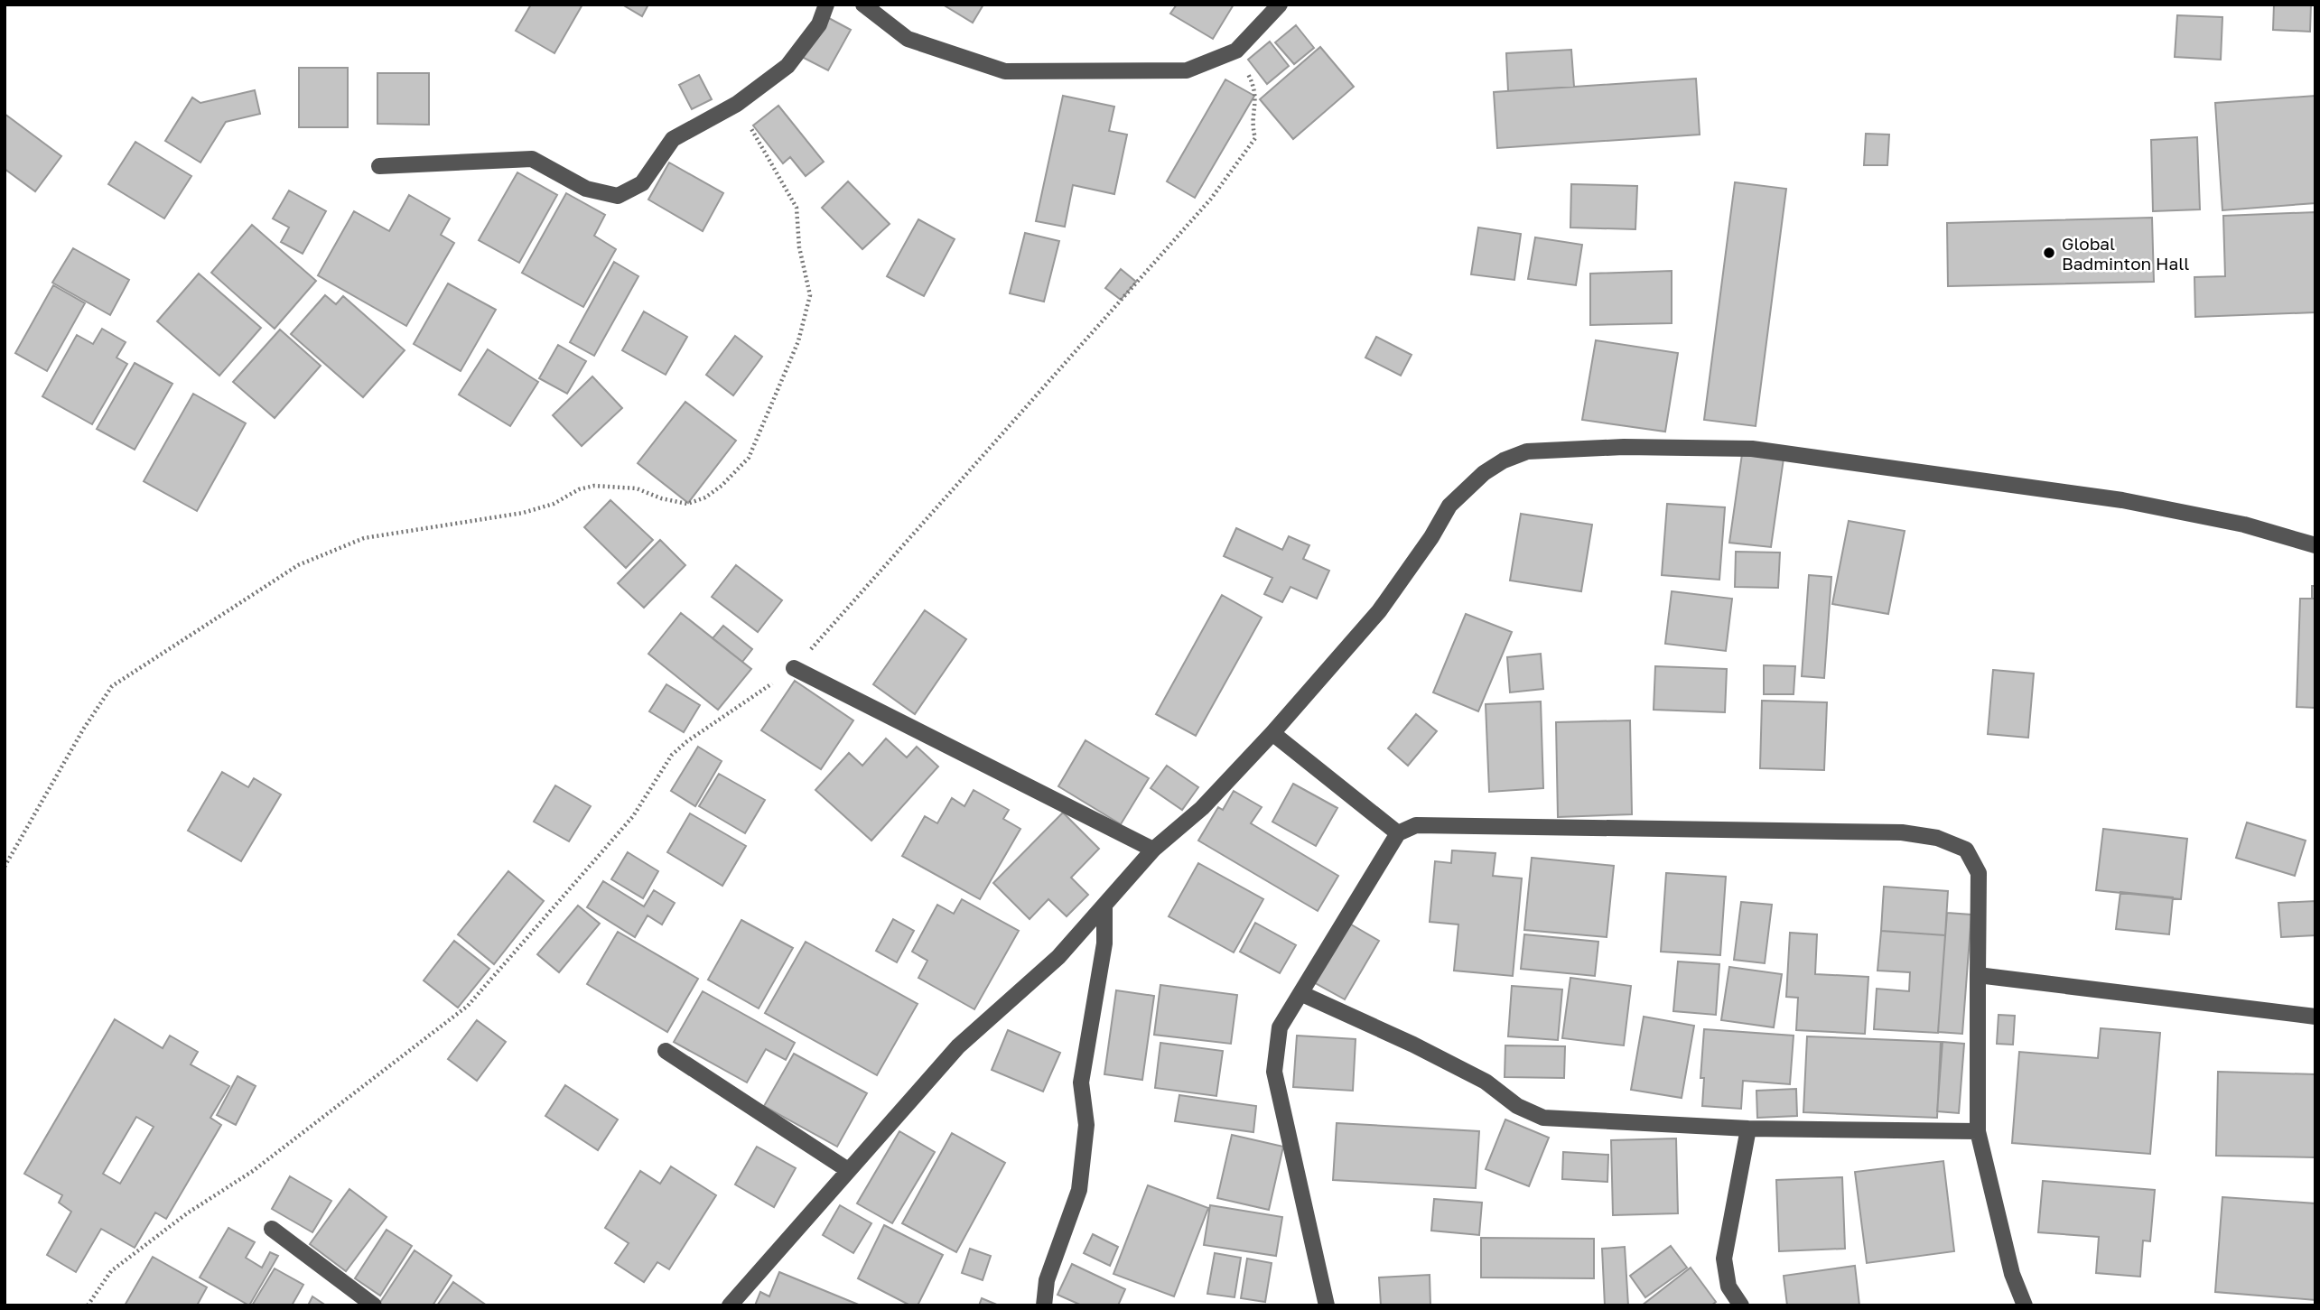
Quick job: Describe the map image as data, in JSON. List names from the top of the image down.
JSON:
{
  "places": ["Global Badminton Hall"]
}
